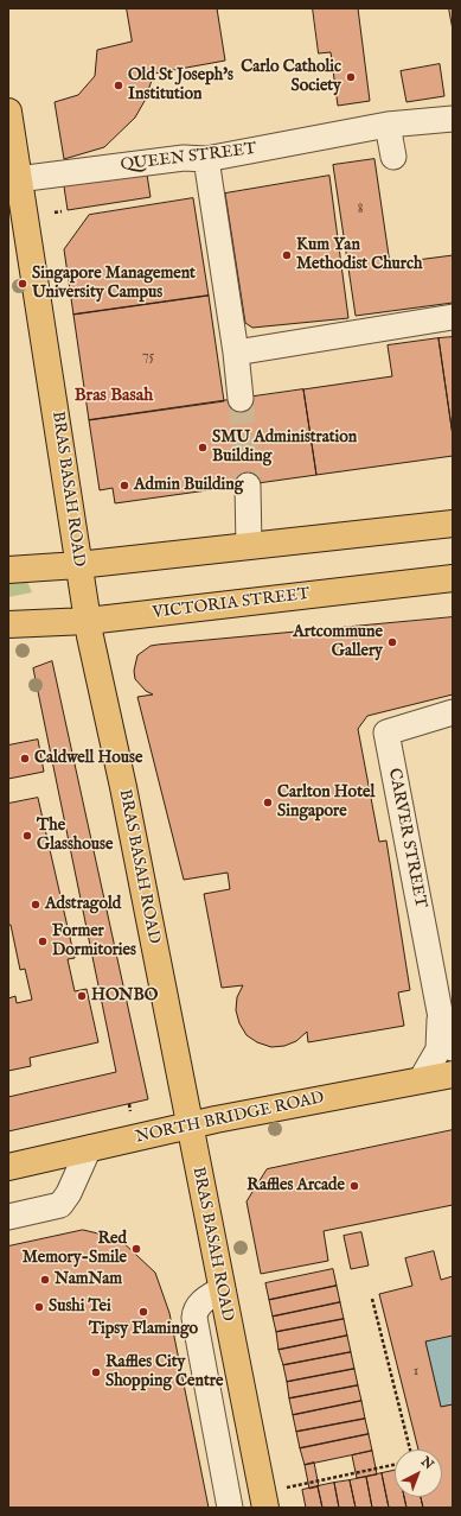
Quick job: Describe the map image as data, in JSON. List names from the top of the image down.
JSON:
{
  "streets": {
    "main road": ["BRAS BASAH ROAD", "VICTORIA STREET", "NORTH BRIDGE ROAD"],
    "street": ["QUEEN STREET", "CARVER STREET"]
  },
  "crossings": [
    ["QUEEN STREET", "BRAS BASAH ROAD"],
    ["BRAS BASAH ROAD", "VICTORIA STREET"],
    ["BRAS BASAH ROAD", "NORTH BRIDGE ROAD"],
    ["CARVER STREET", "NORTH BRIDGE ROAD"]
  ],
  "districts": ["Bras Basah"],
  "places": [
    "Carlo Catholic Society",
    "Old St Joseph's Institution",
    "Kum Yan Methodist Church",
    "Singapore Management University Campus",
    "SMU Administration Building",
    "Admin Building",
    "Artcommune Gallery",
    "Caldwell House",
    "Carlton Hotel Singapore",
    "The Glasshouse",
    "Adstragold",
    "Former Dormitories",
    "HONBO",
    "Raffles Arcade",
    "Red Memory-Smile",
    "NamNam",
    "Sushi Tei",
    "Tipsy Flamingo",
    "Raffles City Shopping Centre"
  ],
  "house_numbers": ["8", "75", "1"],
  "north": "top right"
}
